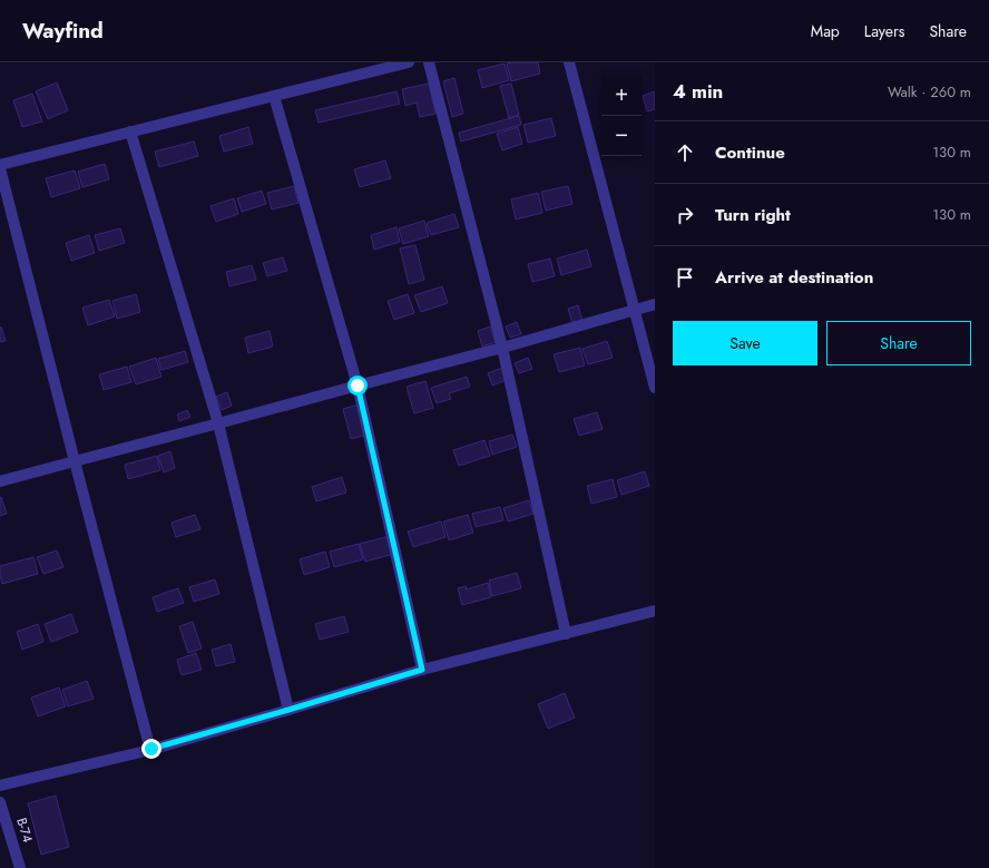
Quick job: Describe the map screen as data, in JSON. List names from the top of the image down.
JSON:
{
  "streets": {
    "street": ["B-74"]
  },
  "page": {
    "header": "Wayfind",
    "nav": ["Map", "Layers", "Share"],
    "heading": ["4 min", "Walk · 260 m"],
    "map_buttons": ["+", "−"],
    "list": [
      ["Continue", "130 m"],
      ["Turn right", "130 m"],
      "Arrive at destination"
    ],
    "buttons": ["Save", "Share"]
  }
}
